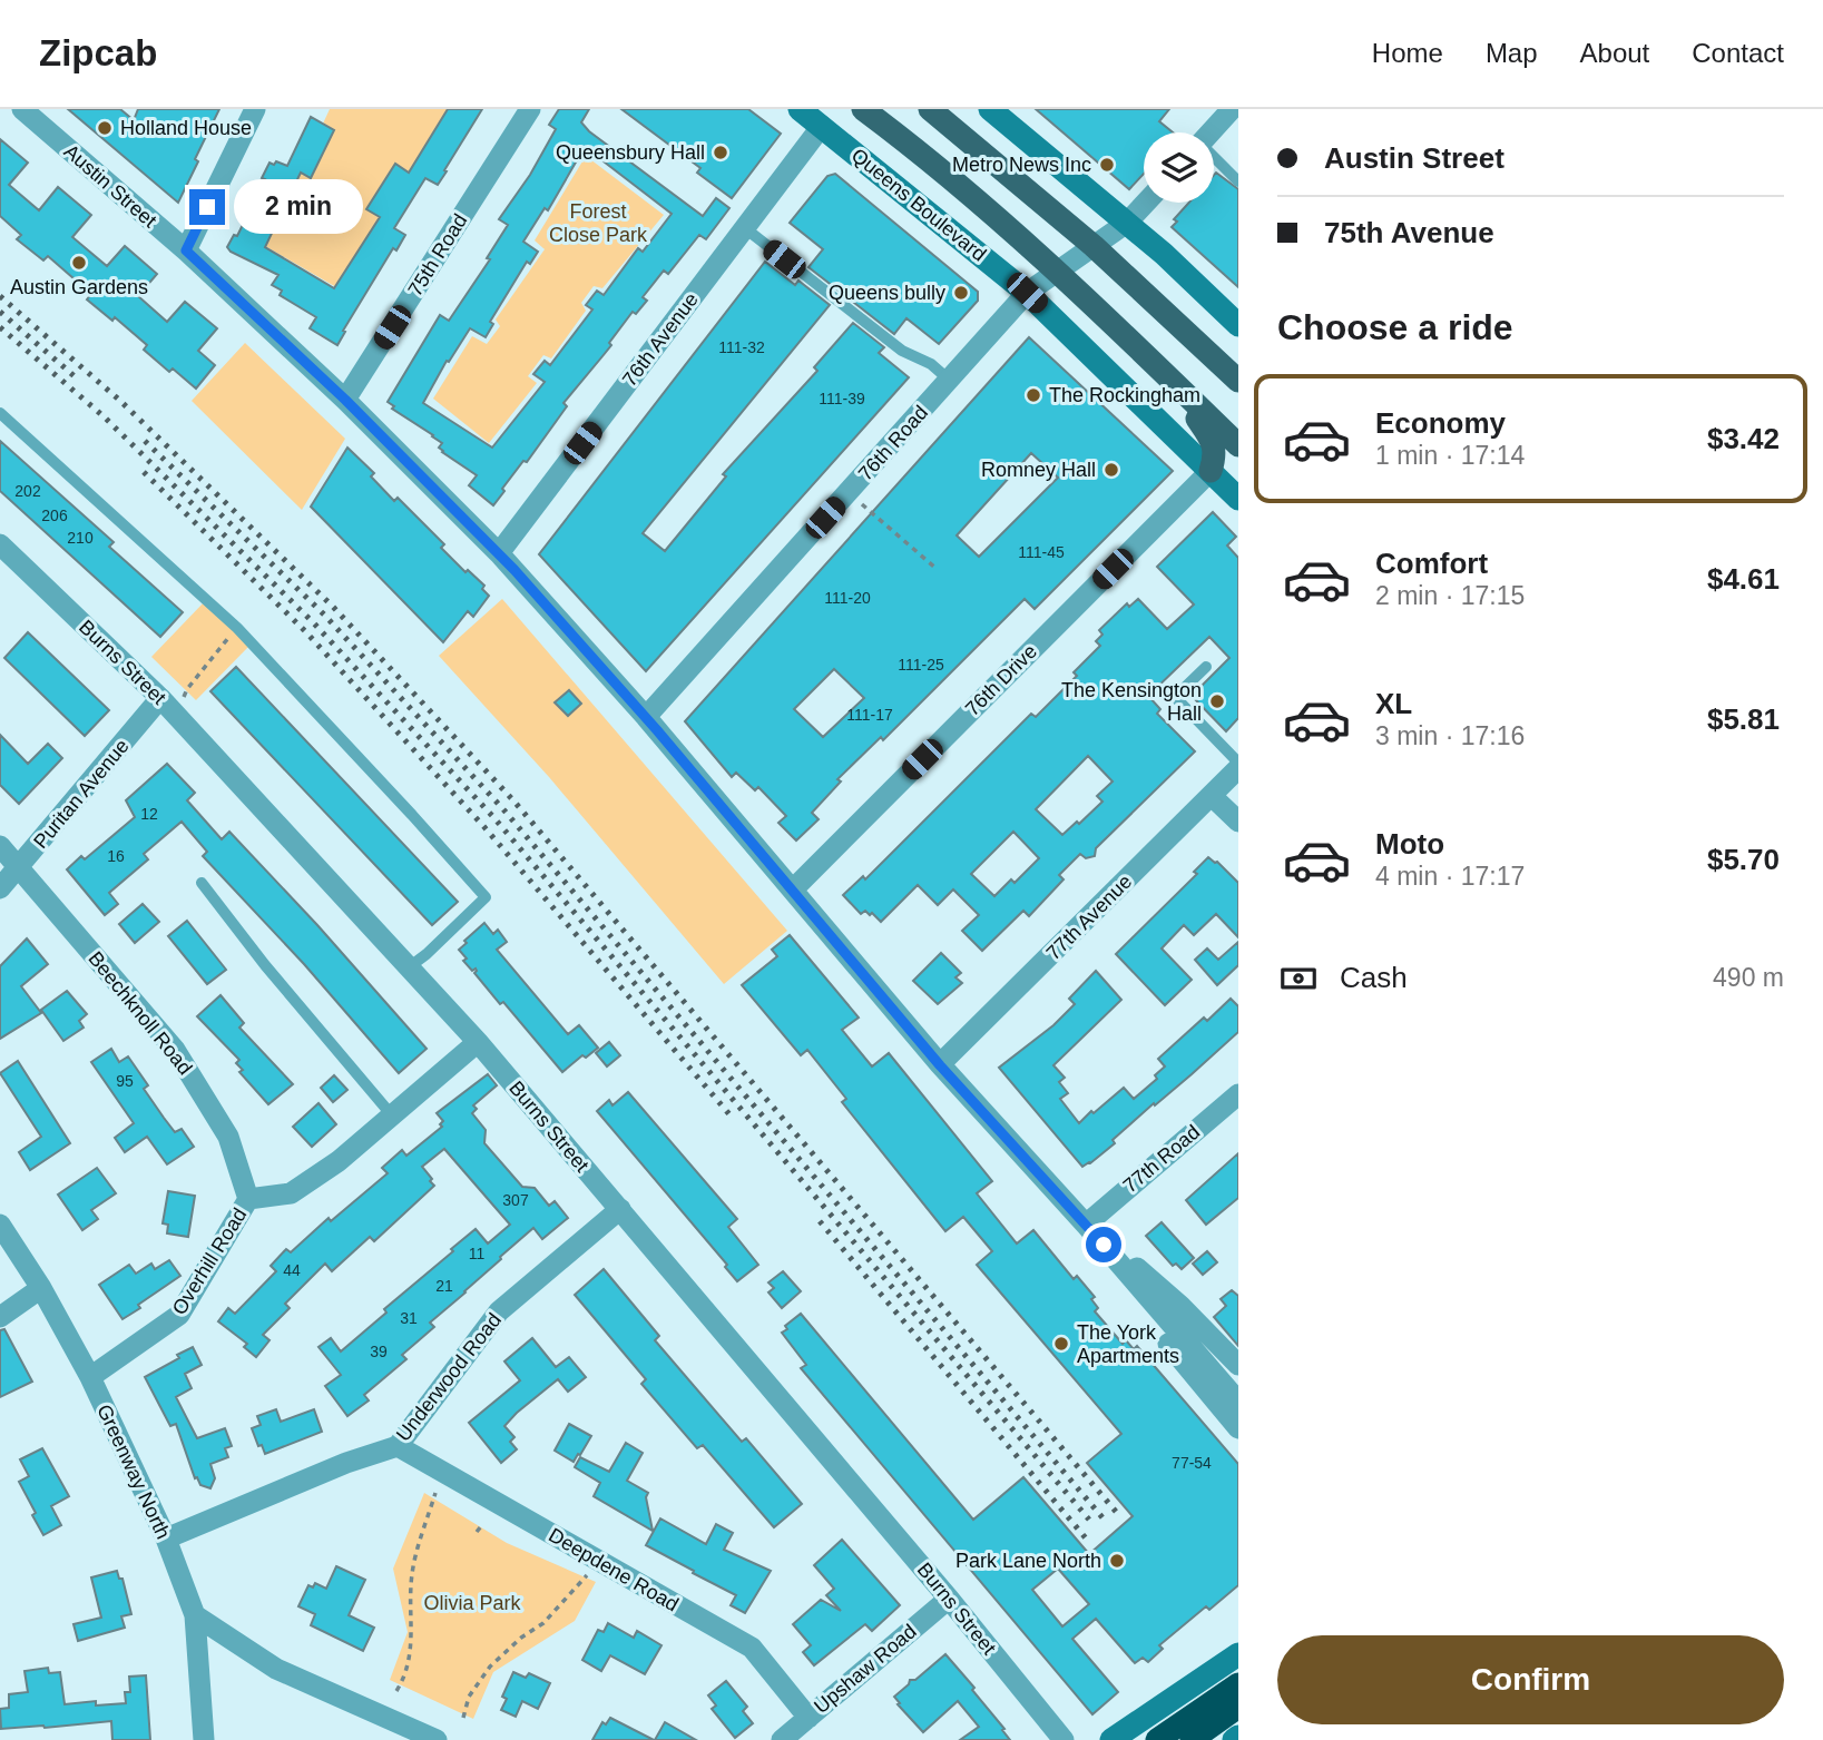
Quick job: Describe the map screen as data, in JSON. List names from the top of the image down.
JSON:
{
  "streets": {
    "main road": ["Queens Boulevard"],
    "street": [
      "Austin Street",
      "75th Road",
      "76th Avenue",
      "76th Road",
      "Burns Street",
      "76th Drive",
      "Puritan Avenue",
      "77th Avenue",
      "Beechknoll Road",
      "77th Road",
      "Overhill Road",
      "Underwood Road",
      "Greenway North",
      "Deepdene Road",
      "Upshaw Road"
    ]
  },
  "crossings": [
    ["Austin Street", "75th Road"],
    ["Austin Street", "76th Avenue"],
    ["Austin Street", "76th Road"],
    ["Austin Street", "76th Drive"],
    ["Austin Street", "77th Avenue"],
    ["Austin Street", "77th Road"],
    ["Queens Boulevard", "76th Avenue"],
    ["Queens Boulevard", "76th Road"],
    ["Queens Boulevard", "76th Drive"],
    ["Burns Street", "Puritan Avenue"],
    ["Burns Street", "Overhill Road"],
    ["Burns Street", "Underwood Road"],
    ["Burns Street", "Upshaw Road"],
    ["Puritan Avenue", "Beechknoll Road"],
    ["Beechknoll Road", "Overhill Road"],
    ["Overhill Road", "Greenway North"],
    ["Underwood Road", "Greenway North"],
    ["Underwood Road", "Deepdene Road"],
    ["Deepdene Road", "Upshaw Road"]
  ],
  "parks": ["Forest Close Park", "Olivia Park"],
  "places": [
    "Holland House",
    "Queensbury Hall",
    "Metro News Inc",
    "Austin Gardens",
    "Queens bully",
    "The Rockingham",
    "Romney Hall",
    "The Kensington Hall",
    "The York Apartments",
    "Park Lane North"
  ],
  "house_numbers": [
    "111-32",
    "111-39",
    "202",
    "206",
    "210",
    "111-45",
    "111-20",
    "111-25",
    "111-17",
    "12",
    "16",
    "95",
    "307",
    "11",
    "44",
    "21",
    "31",
    "39",
    "77-54"
  ],
  "page": {
    "header": "Zipcab",
    "nav": [
      "Home",
      "Map",
      "About",
      "Contact"
    ],
    "banner": ["Austin Street", "75th Avenue"],
    "bubble": "2 min",
    "heading": "Choose a ride",
    "list": [
      {
        "name": "Economy",
        "note": "1 min · 17:14",
        "value": "$3.42"
      },
      {
        "name": "Comfort",
        "note": "2 min · 17:15",
        "value": "$4.61"
      },
      {
        "name": "XL",
        "note": "3 min · 17:16",
        "value": "$5.81"
      },
      {
        "name": "Moto",
        "note": "4 min · 17:17",
        "value": "$5.70"
      }
    ],
    "pay": ["Cash", "490 m"],
    "buttons": "Confirm"
  }
}
